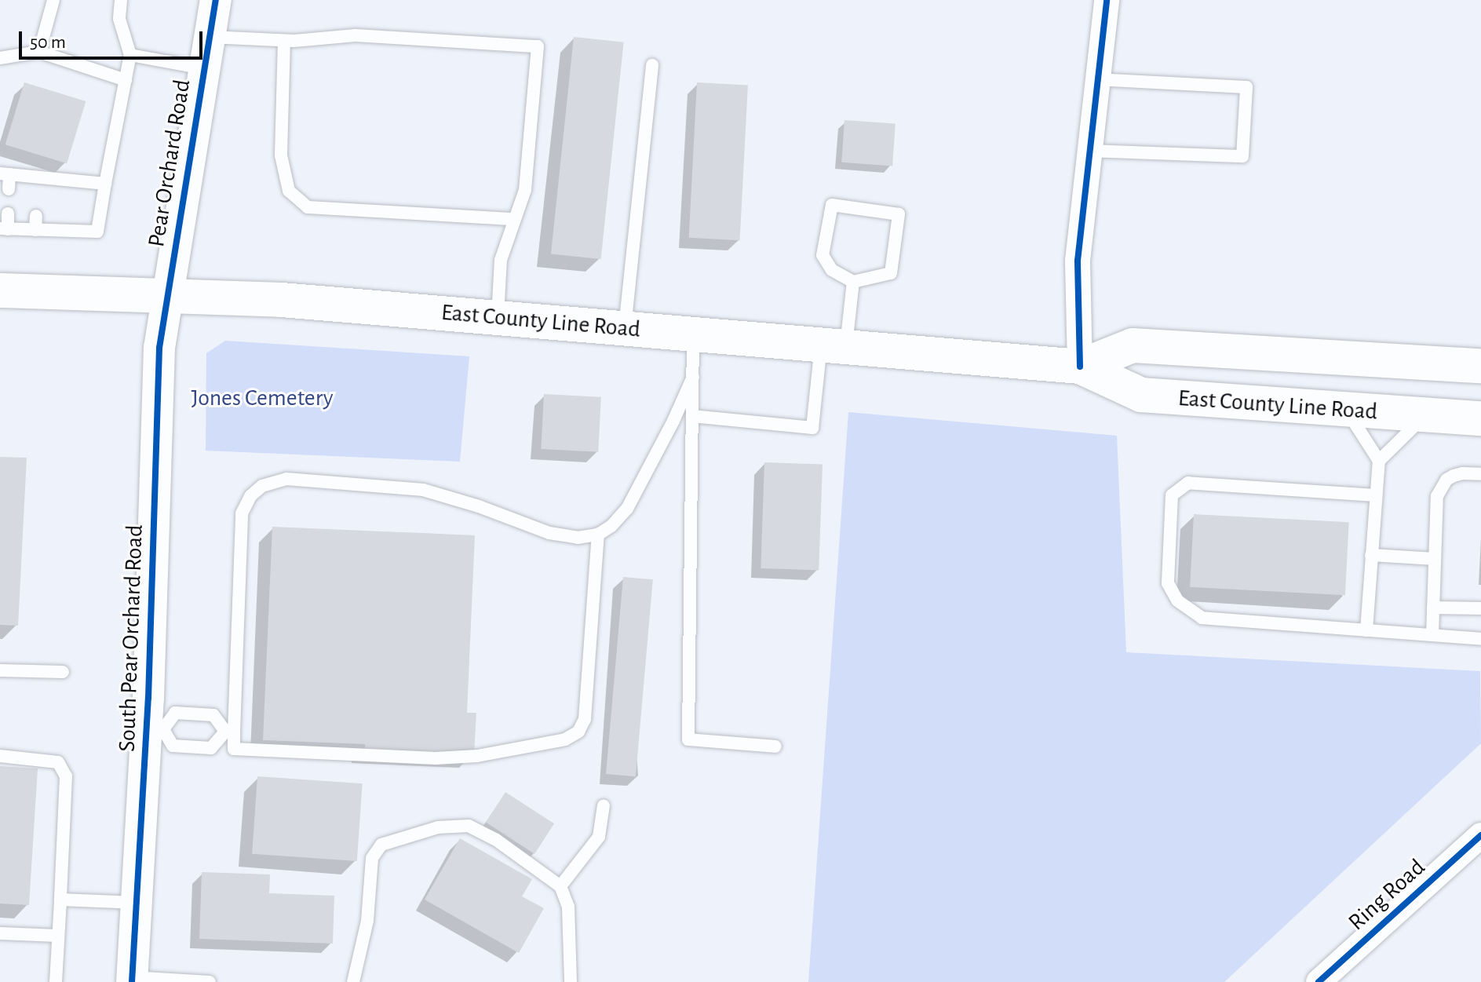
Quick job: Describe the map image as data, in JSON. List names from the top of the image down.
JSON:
{
  "streets": {
    "main road": ["East County Line Road"],
    "street": ["Pear Orchard Road", "South Pear Orchard Road", "Ring Road"]
  },
  "crossings": [
    ["Pear Orchard Road", "East County Line Road"],
    ["Pear Orchard Road", "South Pear Orchard Road"],
    ["East County Line Road", "South Pear Orchard Road"]
  ],
  "parks": ["Jones Cemetery"],
  "scale_bar": "50 m"
}
